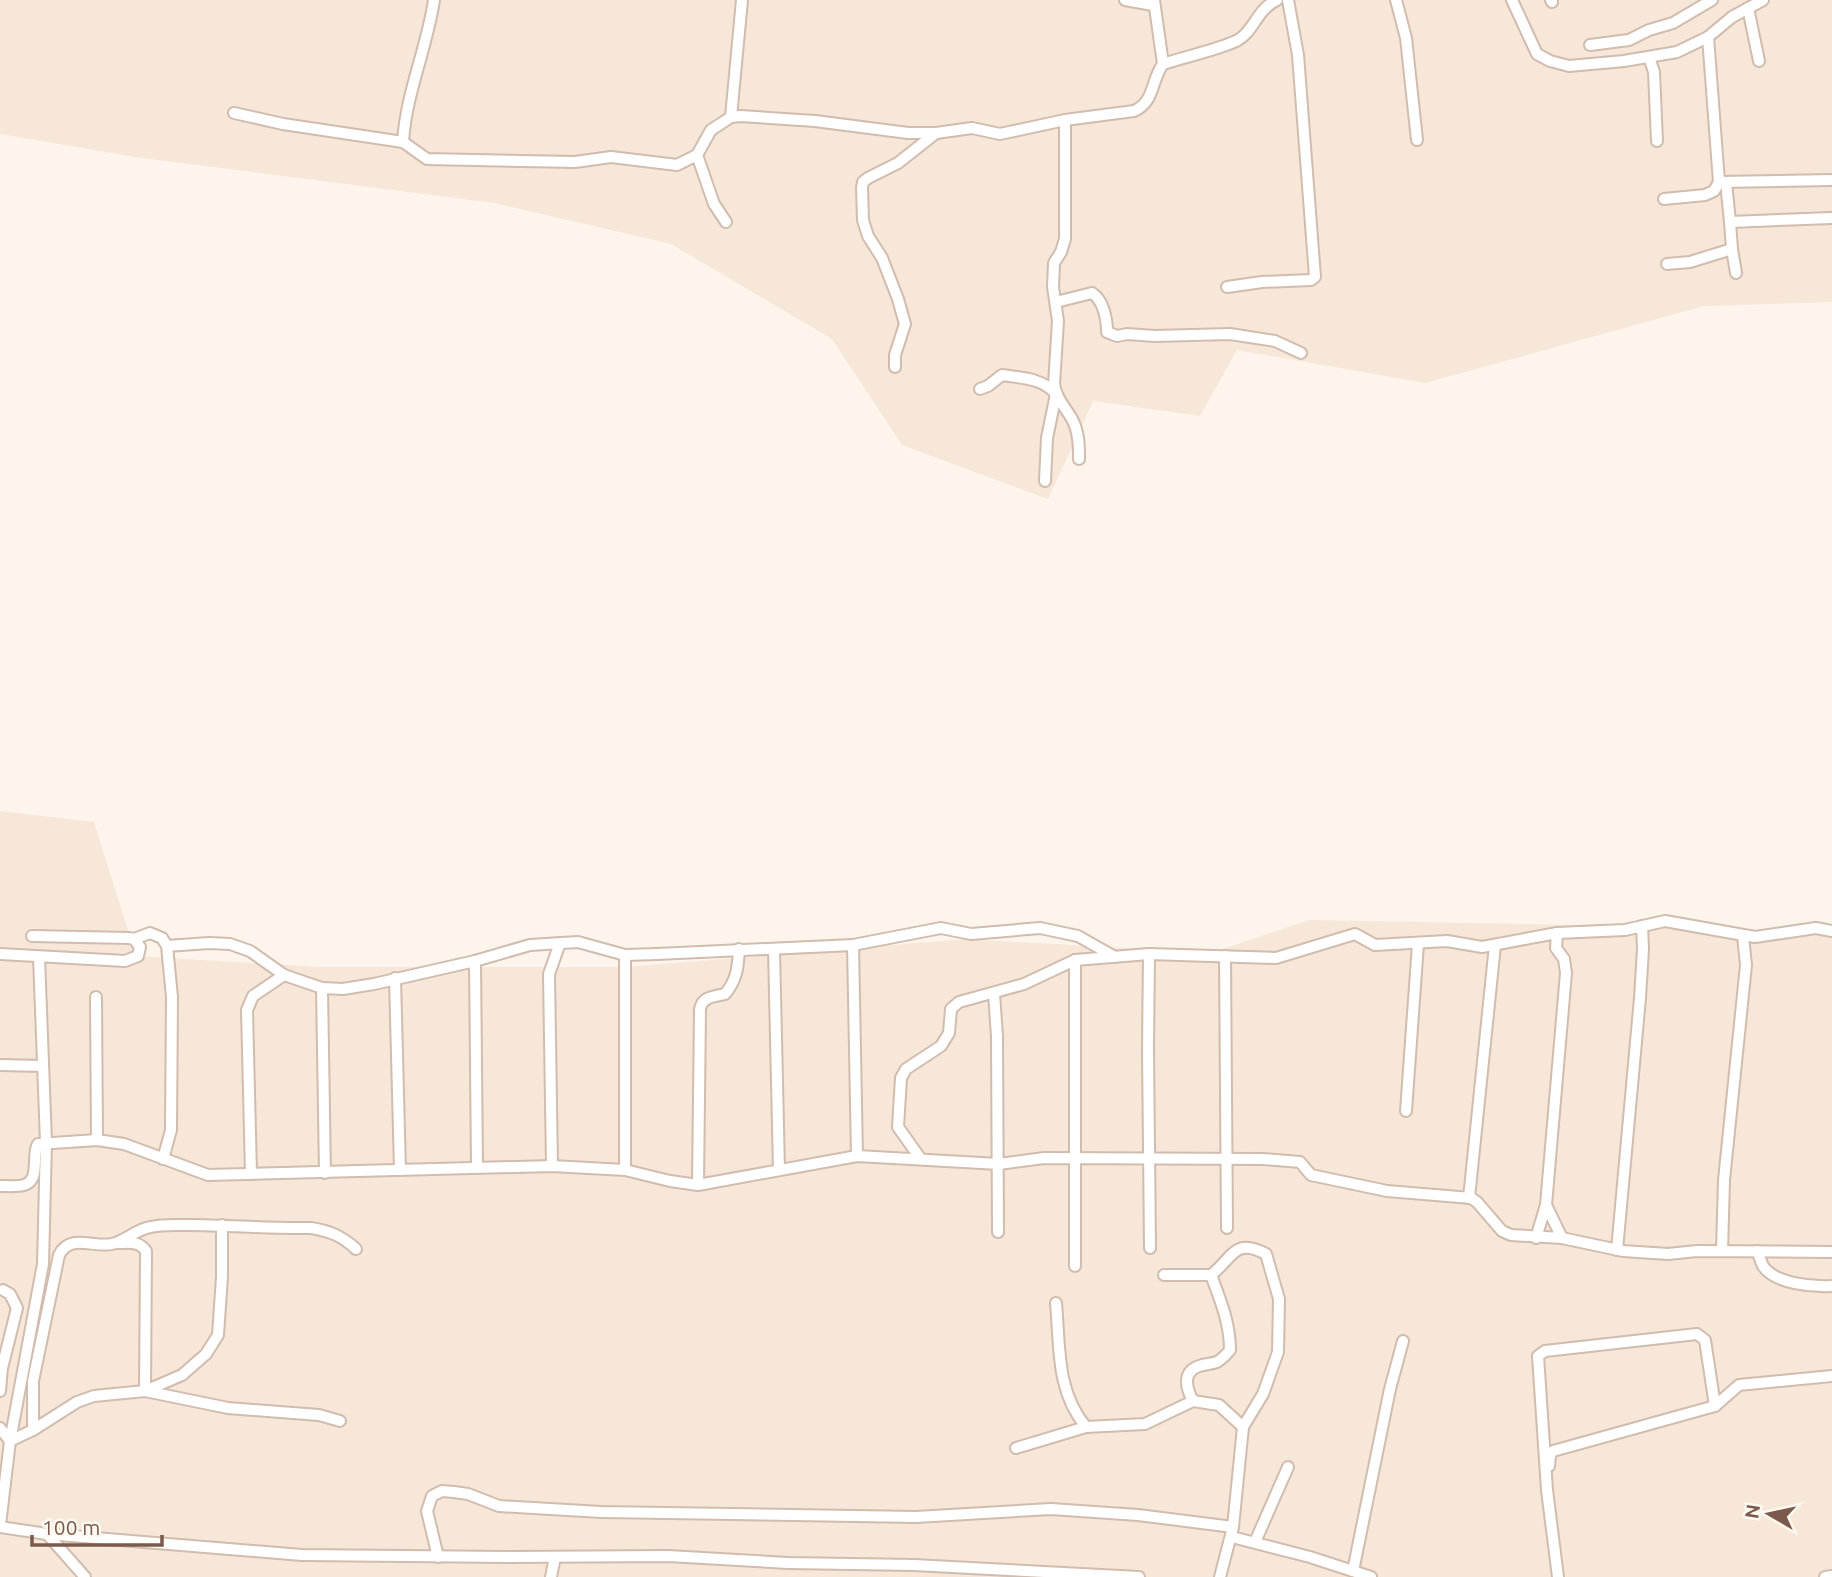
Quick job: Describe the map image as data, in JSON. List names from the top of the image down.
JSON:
{
  "scale_bar": "100 m",
  "north": "left"
}
